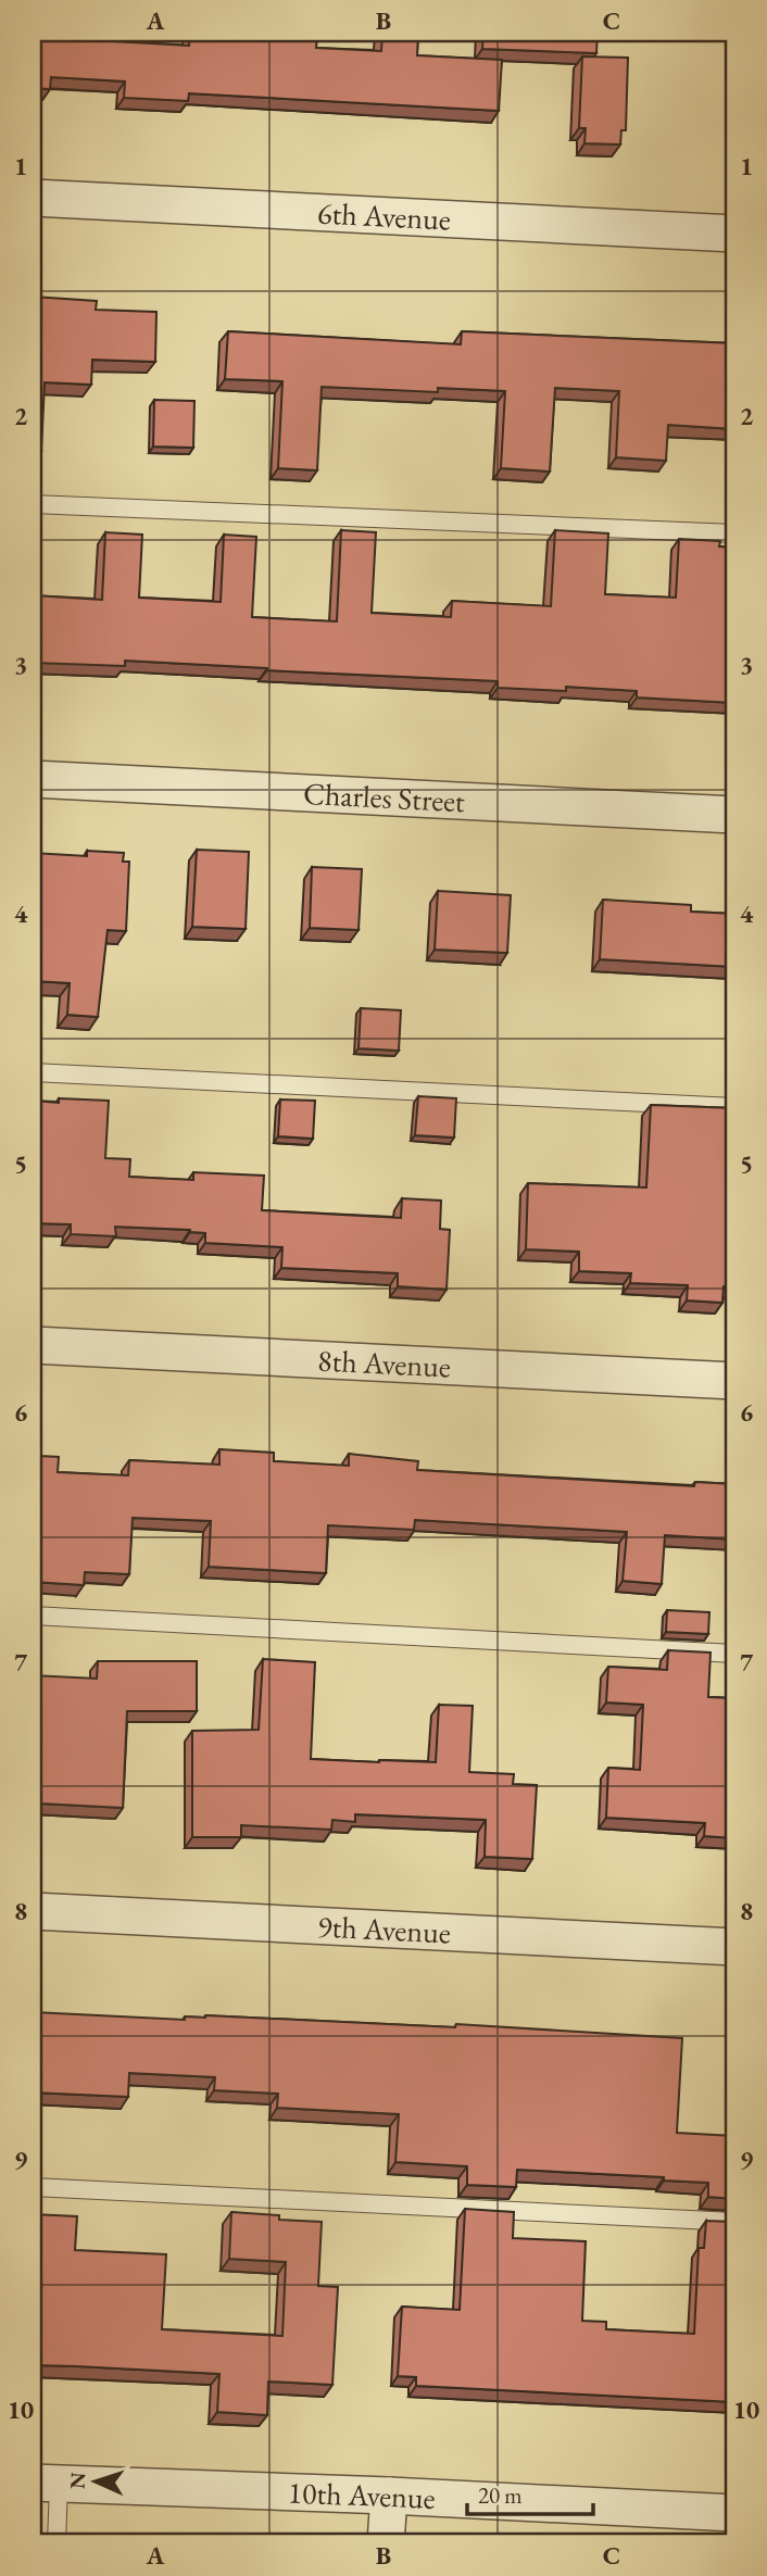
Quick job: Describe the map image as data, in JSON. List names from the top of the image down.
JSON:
{
  "streets": {
    "street": [
      "6th Avenue",
      "Charles Street",
      "8th Avenue",
      "9th Avenue",
      "10th Avenue"
    ]
  },
  "scale_bar": "20 m",
  "north": "left",
  "grid": {
    "columns": ["A", "B", "C"],
    "rows": [
      "1",
      "2",
      "3",
      "4",
      "5",
      "6",
      "7",
      "8",
      "9",
      "10"
    ]
  }
}
